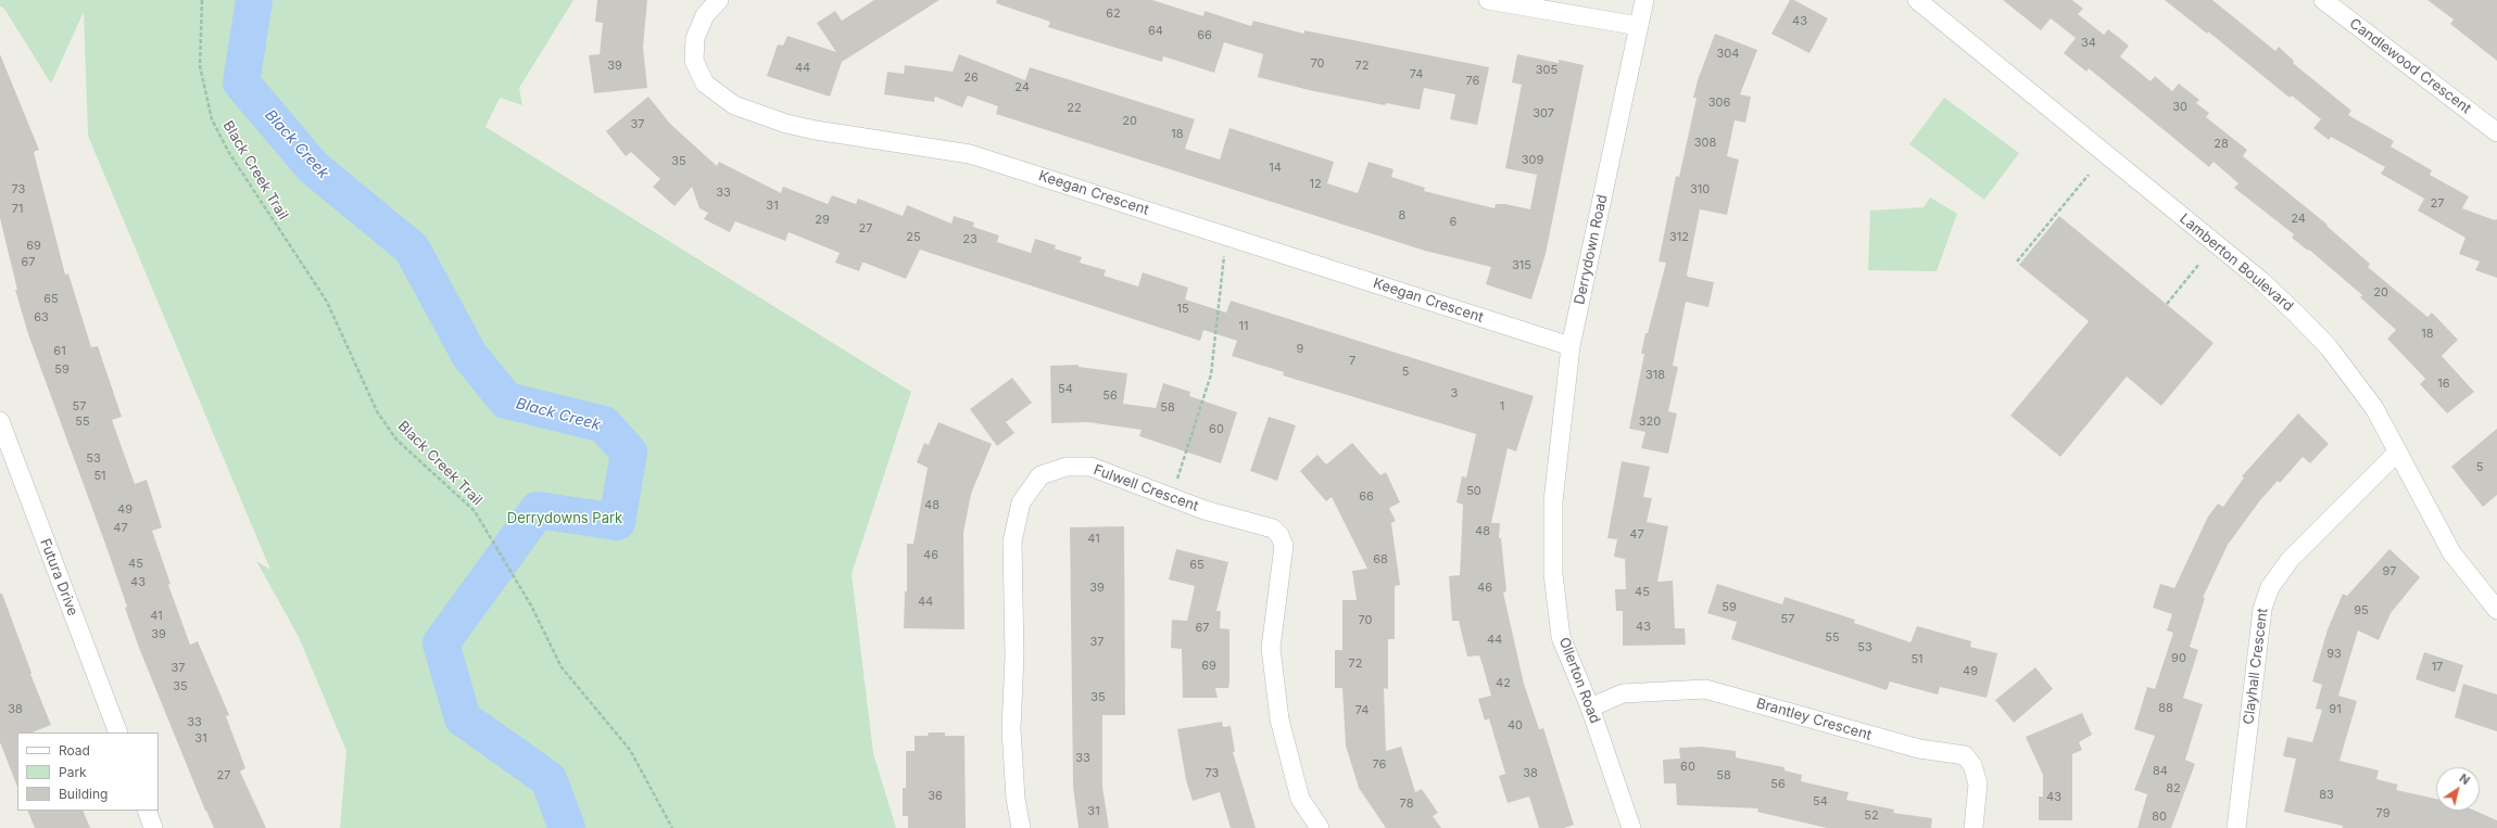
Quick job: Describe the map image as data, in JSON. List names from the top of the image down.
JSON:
{
  "streets": {
    "street": [
      "Candlewood Crescent",
      "Keegan Crescent",
      "Derrydown Road",
      "Lamberton Boulevard",
      "Fulwell Crescent",
      "Futura Drive",
      "Clayhall Crescent",
      "Ollerton Road",
      "Brantley Crescent"
    ],
    "path": ["Black Creek Trail"]
  },
  "crossings": [
    ["Keegan Crescent", "Derrydown Road"],
    ["Derrydown Road", "Ollerton Road"],
    ["Lamberton Boulevard", "Clayhall Crescent"],
    ["Ollerton Road", "Brantley Crescent"]
  ],
  "water": ["Black Creek"],
  "parks": ["Derrydowns Park"],
  "house_numbers": [
    "62",
    "43",
    "64",
    "66",
    "34",
    "304",
    "70",
    "39",
    "72",
    "44",
    "305",
    "74",
    "26",
    "76",
    "24",
    "306",
    "30",
    "22",
    "307",
    "20",
    "37",
    "18",
    "308",
    "28",
    "309",
    "35",
    "14",
    "12",
    "73",
    "310",
    "33",
    "27",
    "31",
    "71",
    "8",
    "24",
    "29",
    "6",
    "27",
    "25",
    "312",
    "23",
    "69",
    "67",
    "315",
    "20",
    "65",
    "15",
    "63",
    "11",
    "18",
    "9",
    "61",
    "7",
    "59",
    "5",
    "318",
    "16",
    "54",
    "3",
    "56",
    "57",
    "1",
    "58",
    "55",
    "320",
    "60",
    "53",
    "5",
    "51",
    "50",
    "66",
    "48",
    "49",
    "47",
    "48",
    "47",
    "41",
    "46",
    "68",
    "45",
    "65",
    "97",
    "43",
    "39",
    "46",
    "45",
    "44",
    "59",
    "95",
    "41",
    "57",
    "70",
    "43",
    "67",
    "39",
    "55",
    "44",
    "37",
    "53",
    "93",
    "90",
    "51",
    "72",
    "69",
    "17",
    "37",
    "49",
    "42",
    "35",
    "35",
    "88",
    "38",
    "91",
    "74",
    "33",
    "40",
    "31",
    "33",
    "76",
    "60",
    "84",
    "73",
    "38",
    "27",
    "58",
    "56",
    "82",
    "83",
    "36",
    "43",
    "54",
    "78",
    "31",
    "79",
    "52",
    "80"
  ],
  "legend": ["Road", "Park", "Building"],
  "north": "top right"
}
